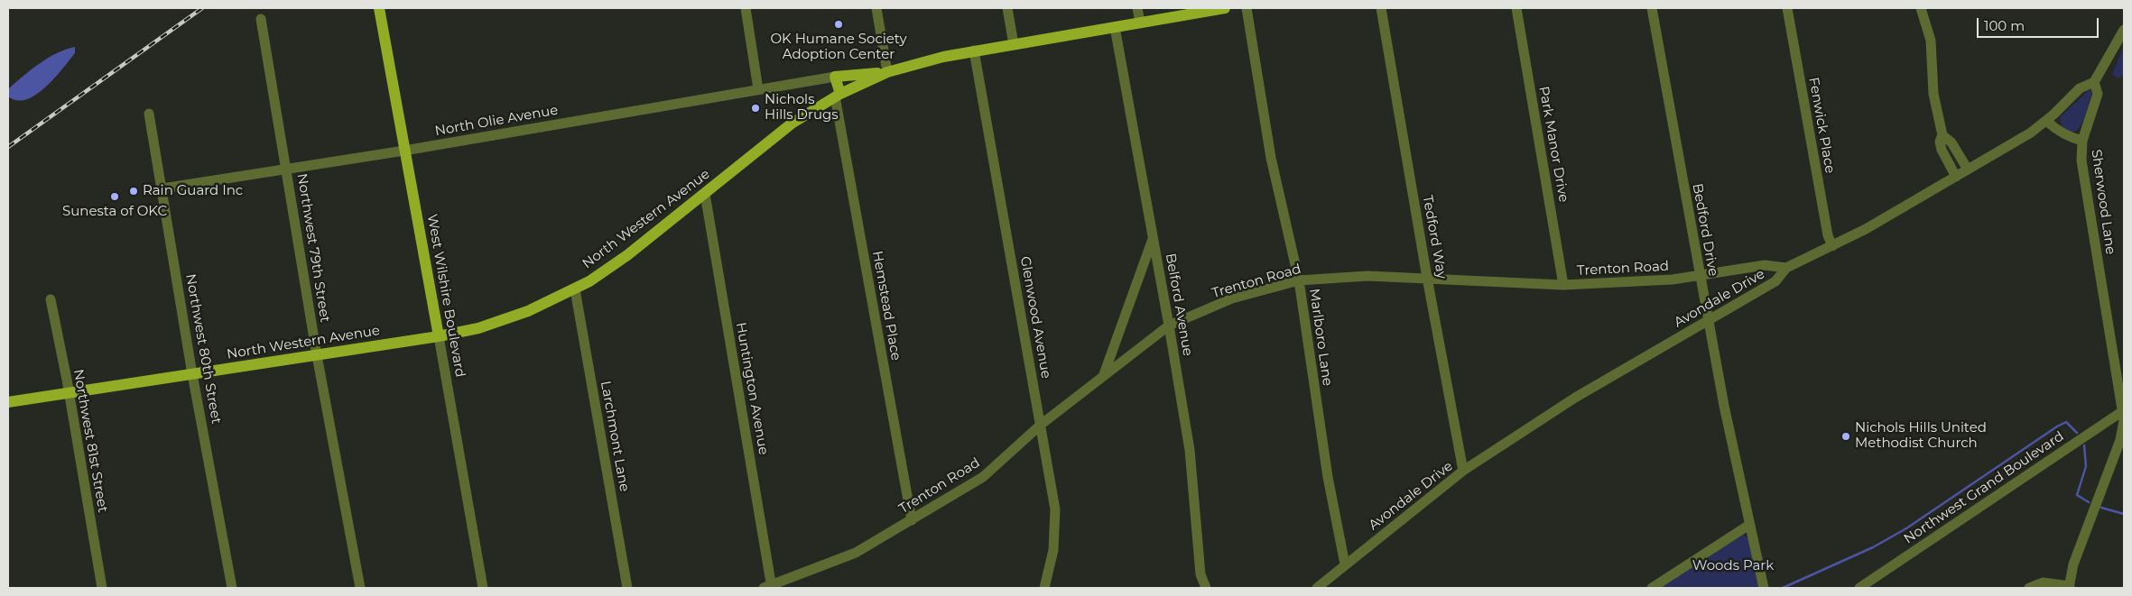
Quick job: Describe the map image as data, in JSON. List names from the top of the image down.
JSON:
{
  "streets": {
    "main road": ["North Western Avenue", "West Wilshire Boulevard"],
    "street": [
      "North Olie Avenue",
      "Fenwick Place",
      "Park Manor Drive",
      "Sherwood Lane",
      "Bedford Drive",
      "Tedford Way",
      "Northwest 79th Street",
      "Trenton Road",
      "Avondale Drive",
      "Belford Avenue",
      "Hemstead Place",
      "Glenwood Avenue",
      "Marlboro Lane",
      "Northwest 80th Street",
      "Huntington Avenue",
      "Larchmont Lane",
      "Northwest 81st Street",
      "Northwest Grand Boulevard"
    ]
  },
  "crossings": [
    ["North Olie Avenue", "Northwest 79th Street"],
    ["North Olie Avenue", "West Wilshire Boulevard"],
    ["North Olie Avenue", "Northwest 80th Street"],
    ["Fenwick Place", "Avondale Drive"],
    ["Park Manor Drive", "Trenton Road"],
    ["Sherwood Lane", "Avondale Drive"],
    ["Sherwood Lane", "Northwest Grand Boulevard"],
    ["North Western Avenue", "Northwest 79th Street"],
    ["North Western Avenue", "West Wilshire Boulevard"],
    ["North Western Avenue", "Belford Avenue"],
    ["North Western Avenue", "Hemstead Place"],
    ["North Western Avenue", "Glenwood Avenue"],
    ["North Western Avenue", "Northwest 80th Street"],
    ["North Western Avenue", "Huntington Avenue"],
    ["North Western Avenue", "Larchmont Lane"],
    ["North Western Avenue", "Northwest 81st Street"],
    ["Bedford Drive", "Trenton Road"],
    ["Bedford Drive", "Avondale Drive"],
    ["Tedford Way", "Trenton Road"],
    ["Tedford Way", "Avondale Drive"],
    ["Trenton Road", "Avondale Drive"],
    ["Trenton Road", "Belford Avenue"],
    ["Trenton Road", "Hemstead Place"],
    ["Trenton Road", "Glenwood Avenue"],
    ["Trenton Road", "Marlboro Lane"],
    ["Trenton Road", "Huntington Avenue"],
    ["Avondale Drive", "Marlboro Lane"]
  ],
  "parks": ["Woods Park"],
  "places": [
    "OK Humane Society Adoption Center",
    "Nichols Hills Drugs",
    "Rain Guard Inc",
    "Sunesta of OKC",
    "Nichols Hills United Methodist Church"
  ],
  "scale_bar": "100 m"
}
